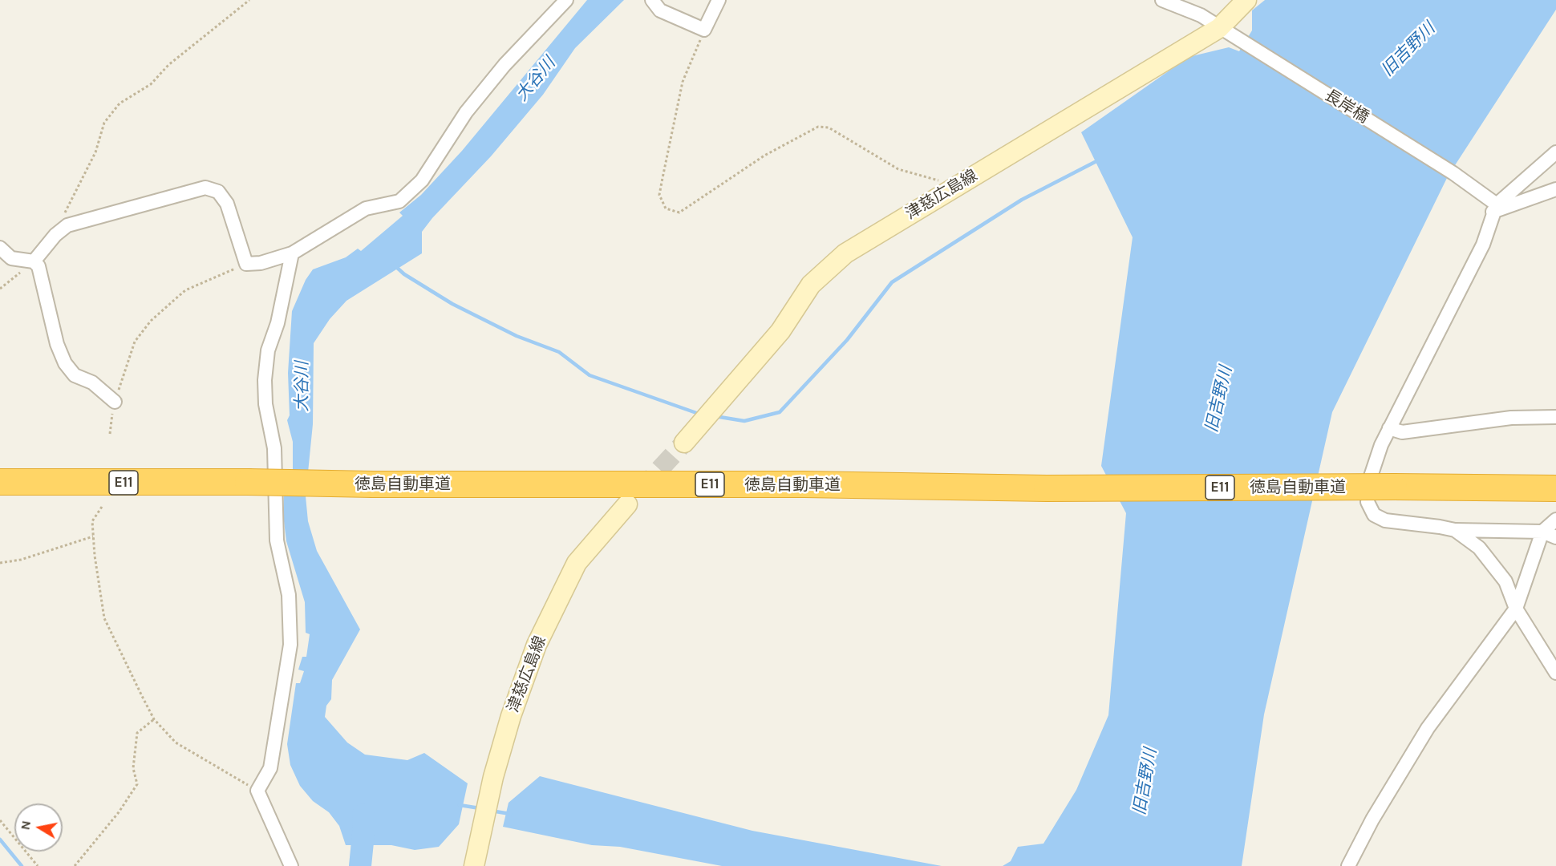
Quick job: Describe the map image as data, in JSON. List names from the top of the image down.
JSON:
{
  "streets": {
    "highway": ["E11", "徳島自動車道"],
    "main road": ["津慈広島線"],
    "street": ["長岸橋"]
  },
  "crossings": [
    ["長岸橋", "津慈広島線"]
  ],
  "water": ["旧吉野川", "大谷川"],
  "north": "left"
}
